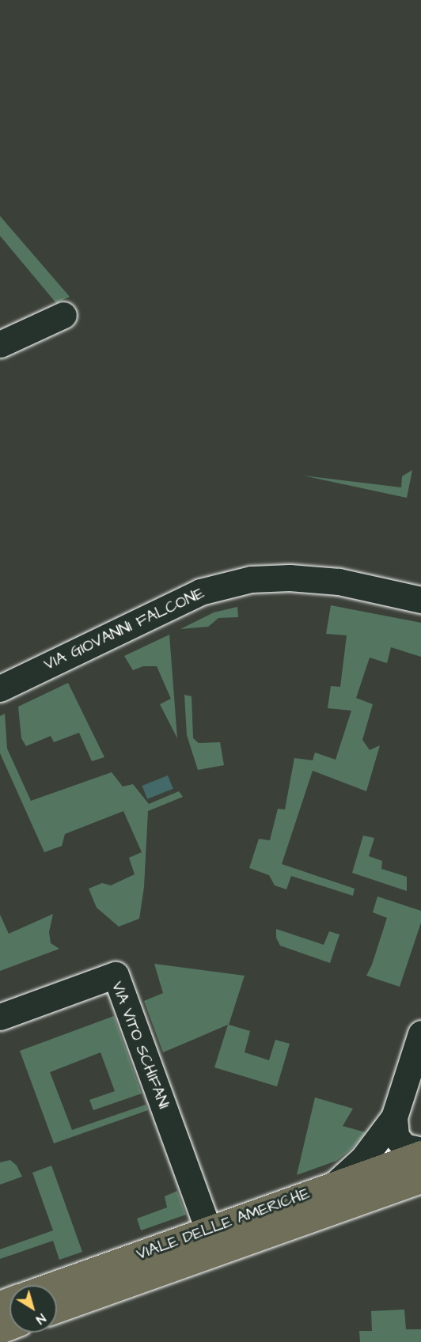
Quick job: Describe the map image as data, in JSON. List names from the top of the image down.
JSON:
{
  "streets": {
    "main road": ["VIALE DELLE AMERICHE"],
    "street": ["VIA GIOVANNI FALCONE", "VIA VITO SCHIFANI"]
  },
  "crossings": [
    ["VIA VITO SCHIFANI", "VIALE DELLE AMERICHE"]
  ],
  "north": "bottom right"
}
